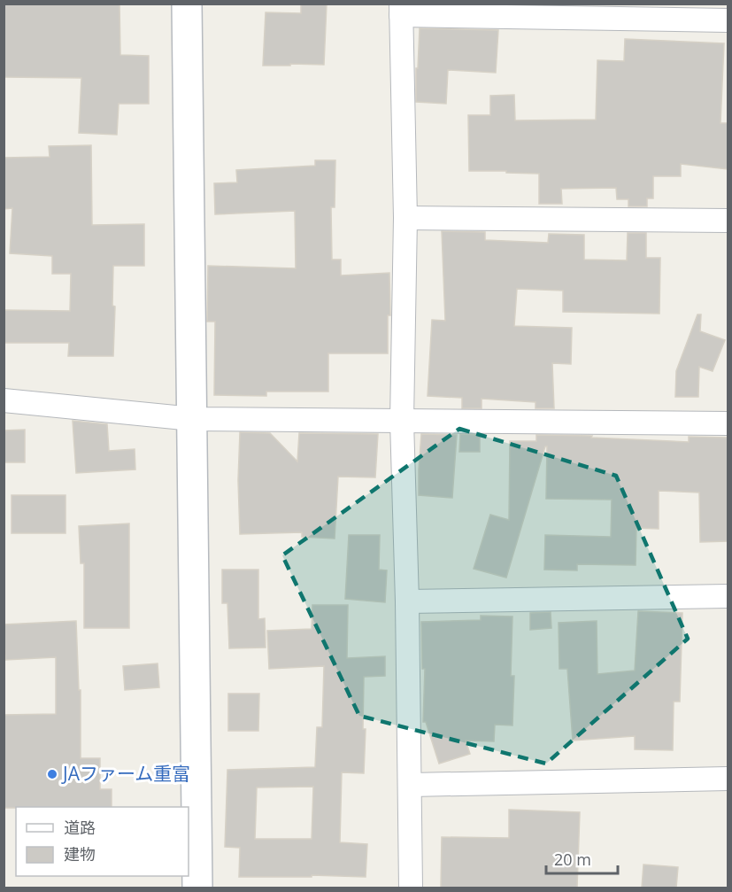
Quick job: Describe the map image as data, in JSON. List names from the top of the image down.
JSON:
{
  "places": ["JAファーム重富"],
  "legend": ["道路", "建物"],
  "scale_bar": "20 m"
}
